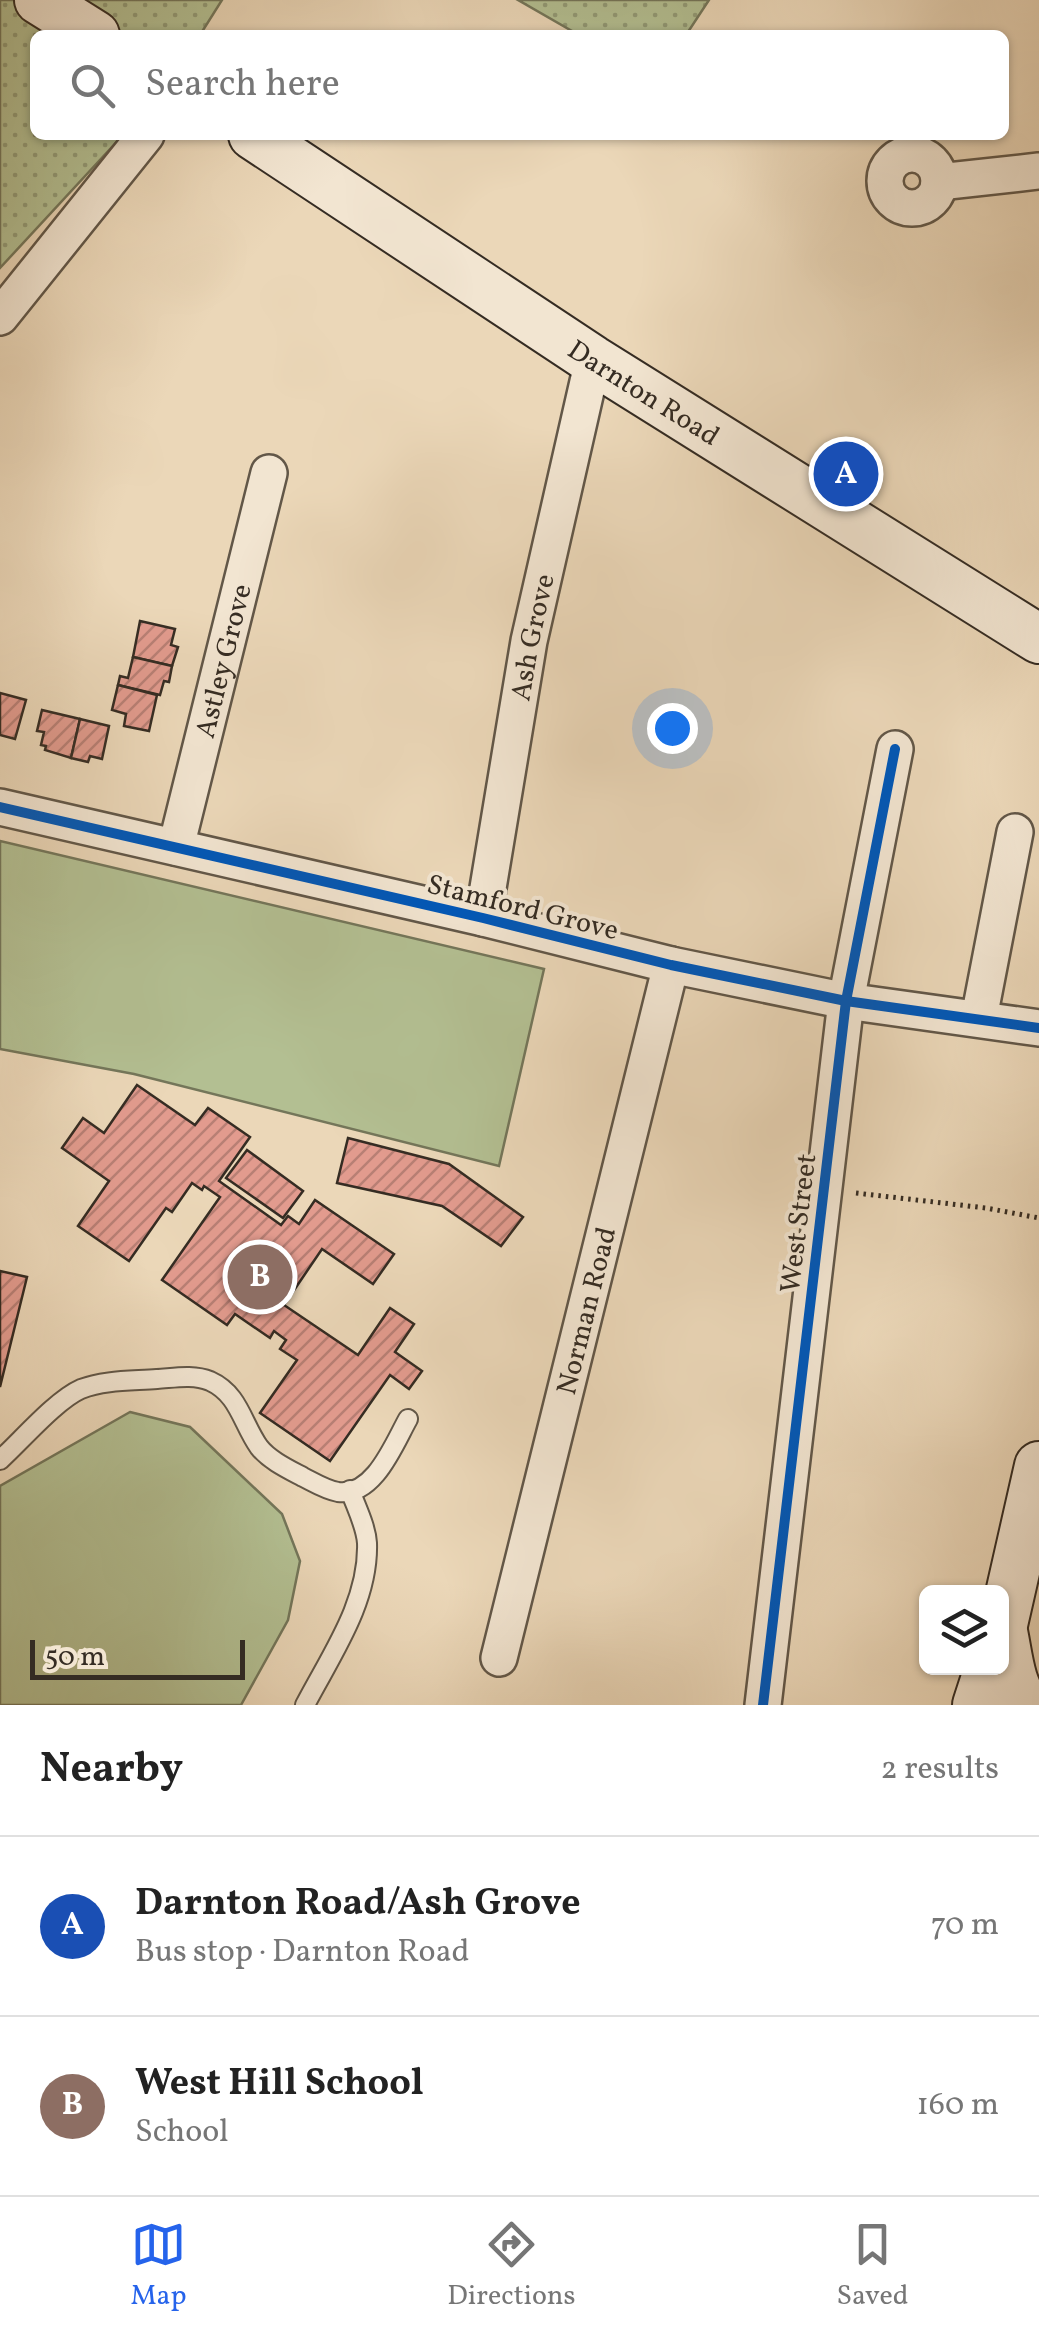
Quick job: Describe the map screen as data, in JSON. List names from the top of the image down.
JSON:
{
  "streets": {
    "street": [
      "Darnton Road",
      "Ash Grove",
      "Astley Grove",
      "Stamford Grove",
      "West Street",
      "Norman Road"
    ]
  },
  "crossings": [
    ["Darnton Road", "Ash Grove"],
    ["Ash Grove", "Stamford Grove"],
    ["Astley Grove", "Stamford Grove"],
    ["Stamford Grove", "West Street"],
    ["Stamford Grove", "Norman Road"]
  ],
  "scale_bar": "50 m",
  "page": {
    "search": "Search here",
    "pins": ["A", "B"],
    "scale": "50 m",
    "heading": ["Nearby", "2 results"],
    "list": [
      {
        "mark": "A",
        "name": "Darnton Road/Ash Grove",
        "note": "Bus stop · Darnton Road",
        "value": "70 m"
      },
      {
        "mark": "B",
        "name": "West Hill School",
        "note": "School",
        "value": "160 m"
      }
    ],
    "nav": ["Map", "Directions", "Saved"]
  }
}
